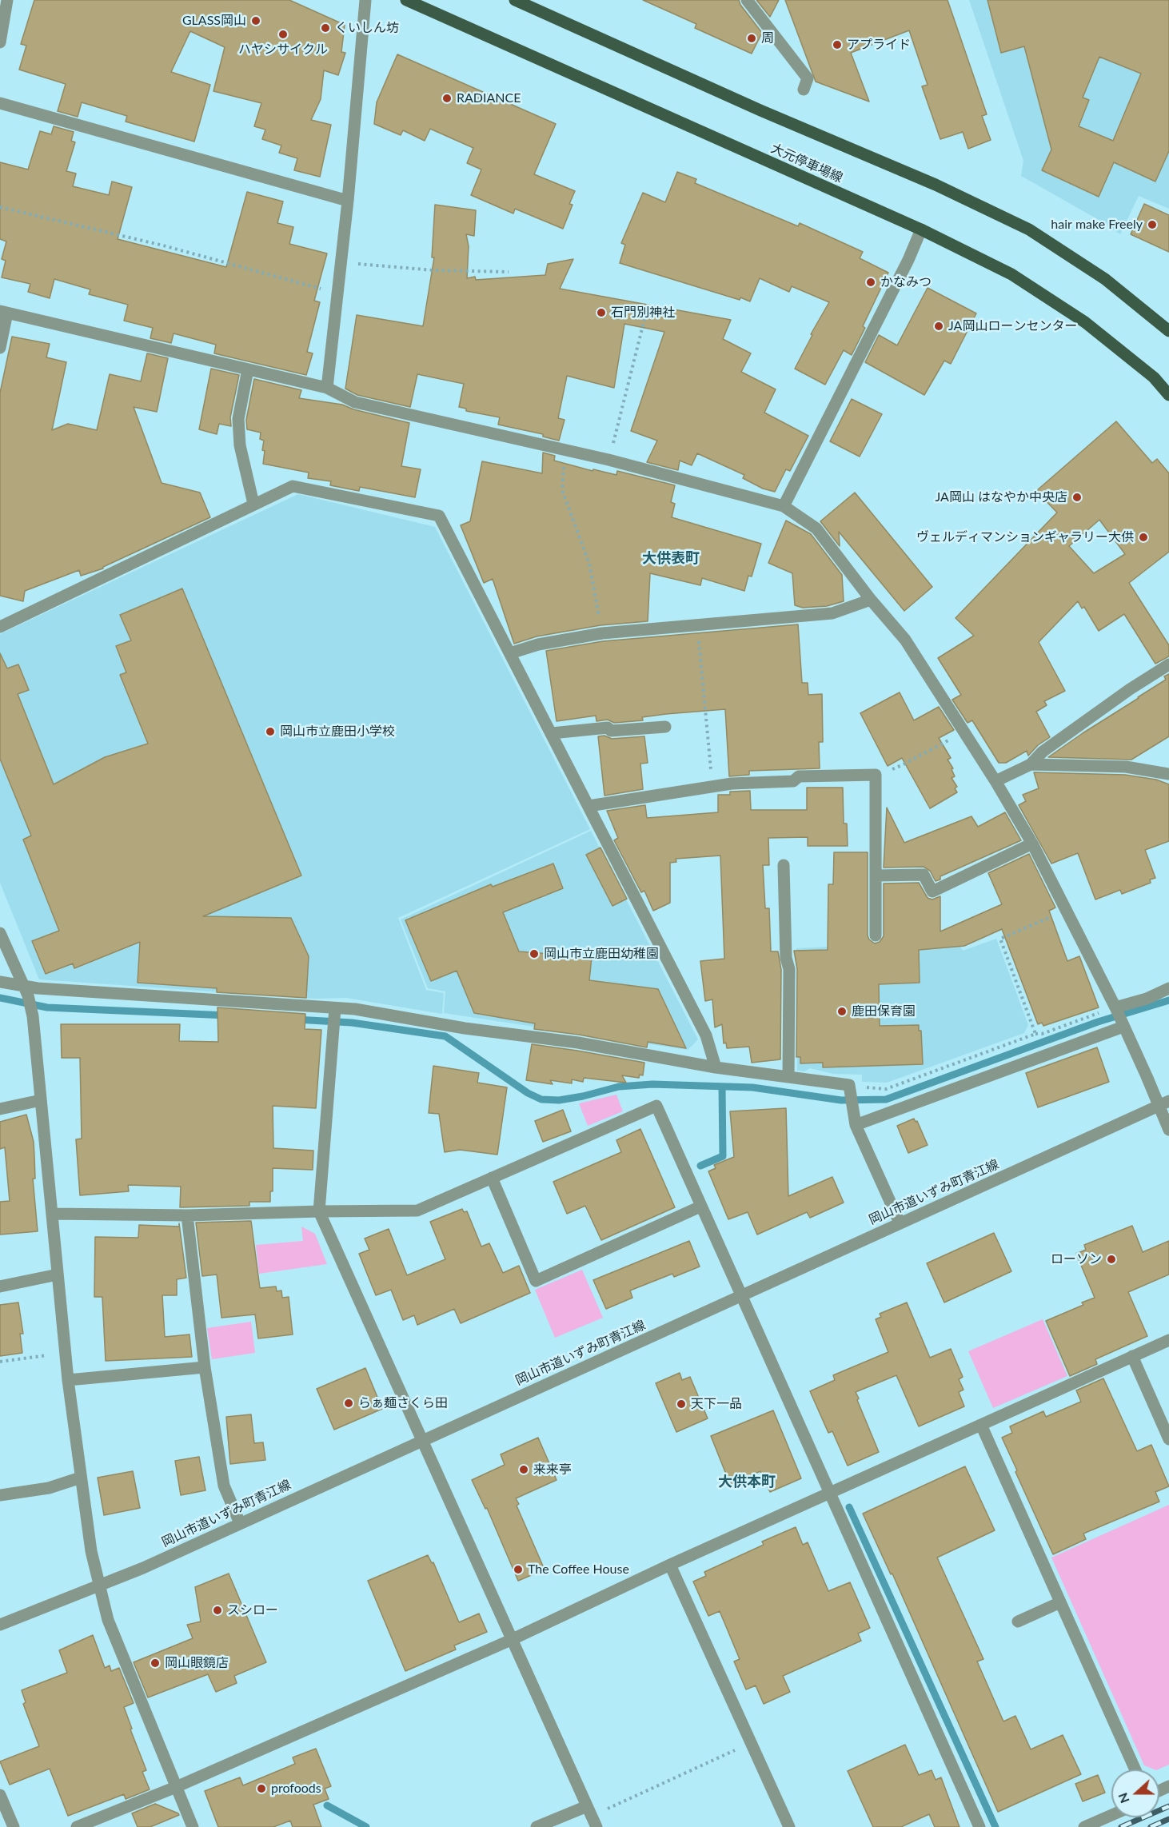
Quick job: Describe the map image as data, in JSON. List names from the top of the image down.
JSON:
{
  "streets": {
    "main road": ["大元停車場線"],
    "street": ["岡山市道いずみ町青江線"]
  },
  "districts": ["大供表町", "大供本町"],
  "places": [
    "GLASS岡山",
    "くいしん坊",
    "ハヤシサイクル",
    "周",
    "アプライド",
    "RADIANCE",
    "hair make Freely",
    "かなみつ",
    "石門別神社",
    "JA岡山ローンセンター",
    "JA岡山 はなやか中央店",
    "ヴェルディマンションギャラリー大供",
    "岡山市立鹿田小学校",
    "岡山市立鹿田幼稚園",
    "鹿田保育園",
    "ローソン",
    "らぁ麺さくら田",
    "天下一品",
    "来来亭",
    "The Coffee House",
    "スシロー",
    "岡山眼鏡店",
    "profoods"
  ],
  "north": "left"
}
